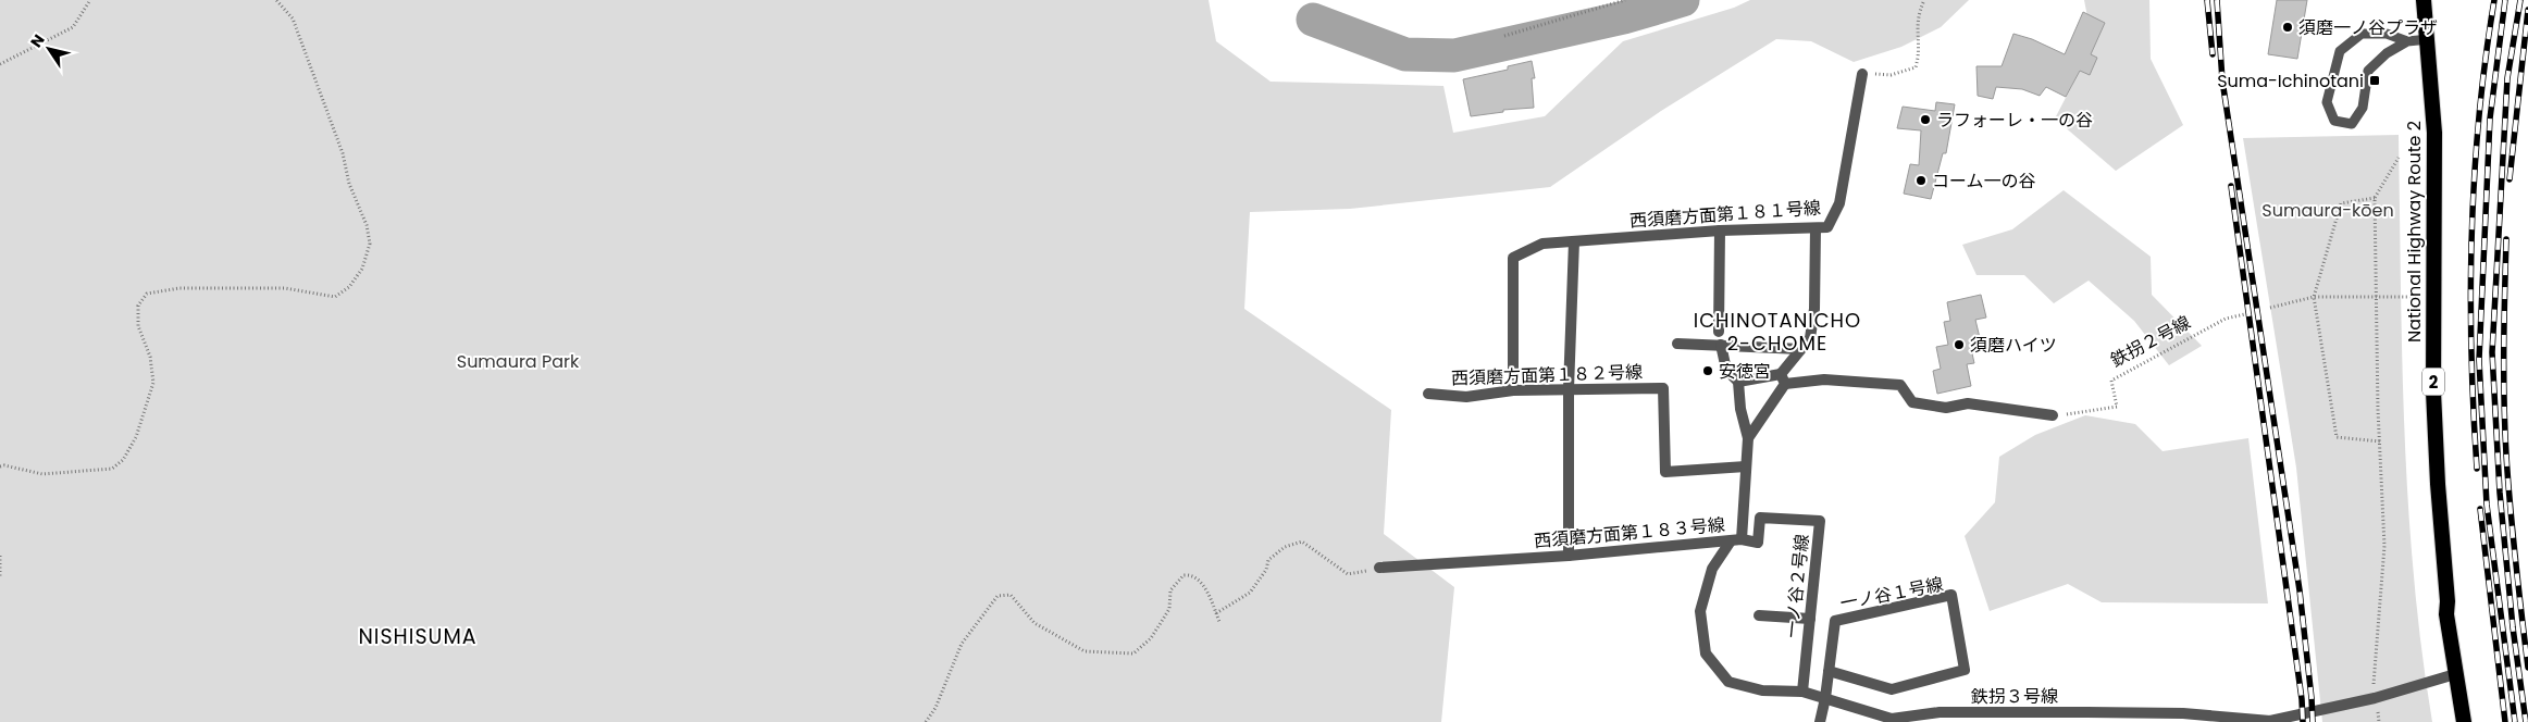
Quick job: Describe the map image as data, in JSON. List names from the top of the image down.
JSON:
{
  "streets": {
    "highway": ["National Highway Route 2", "2"],
    "street": [
      "西須磨方面第１８１号線",
      "西須磨方面第１８２号線",
      "西須磨方面第１８３号線",
      "一ノ谷２号線",
      "一ノ谷１号線",
      "鉄拐３号線"
    ],
    "path": ["鉄拐２号線"]
  },
  "crossings": [
    ["西須磨方面第１８１号線", "西須磨方面第１８２号線"],
    ["National Highway Route 2", "鉄拐３号線"],
    ["西須磨方面第１８２号線", "西須磨方面第１８３号線"],
    ["西須磨方面第１８３号線", "一ノ谷２号線"],
    ["西須磨方面第１８３号線", "鉄拐３号線"],
    ["一ノ谷２号線", "鉄拐３号線"],
    ["一ノ谷１号線", "鉄拐３号線"]
  ],
  "districts": ["ICHINOTANICHO 2-CHOME", "NISHISUMA"],
  "parks": ["Sumaura-kōen", "Sumaura Park"],
  "places": {
    "other": [
      "須磨一ノ谷プラザ",
      "ラフォーレ・一の谷",
      "コーム一の谷",
      "須磨ハイツ",
      "安徳宮"
    ],
    "transit": ["Suma-Ichinotani"]
  },
  "north": "top left"
}
